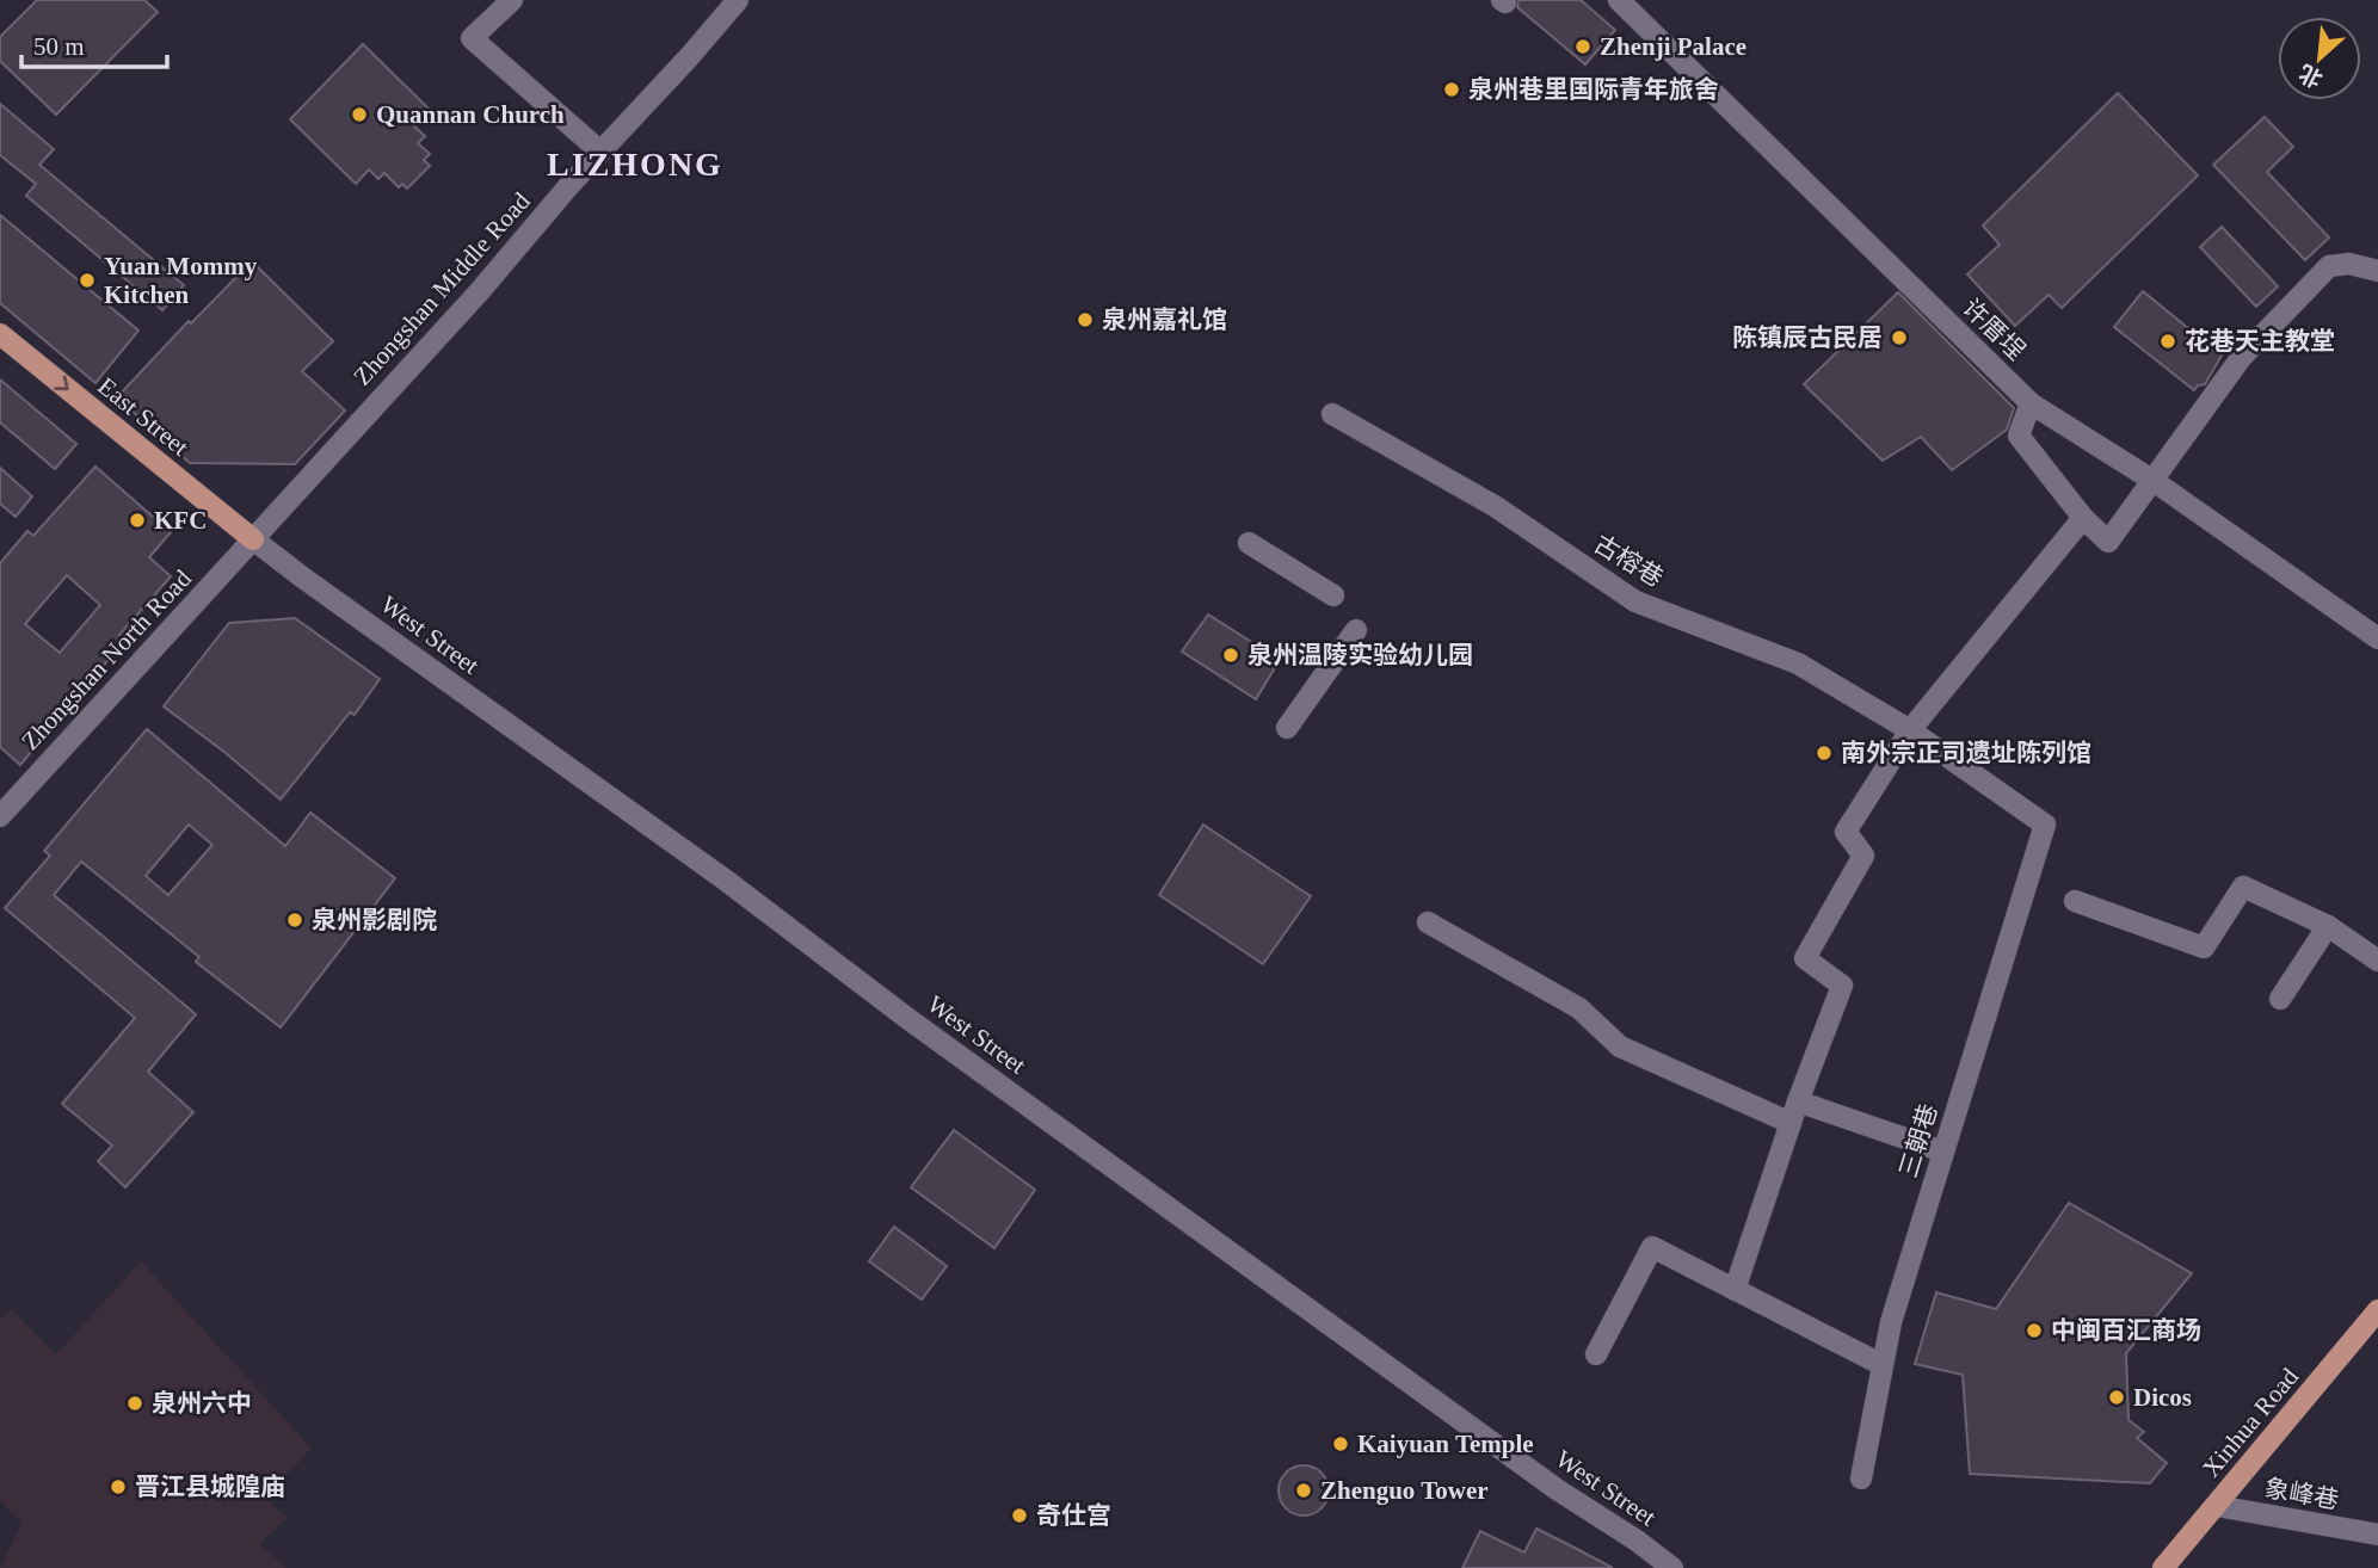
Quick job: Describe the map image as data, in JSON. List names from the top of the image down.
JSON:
{
  "streets": {
    "main road": ["East Street", "Xinhua Road"],
    "street": [
      "Zhongshan Middle Road",
      "许厝埕",
      "古榕巷",
      "West Street",
      "Zhongshan North Road",
      "三朝巷",
      "象峰巷"
    ]
  },
  "crossings": [
    ["Zhongshan Middle Road", "East Street"],
    ["Zhongshan Middle Road", "West Street"],
    ["Zhongshan Middle Road", "Zhongshan North Road"],
    ["East Street", "West Street"],
    ["East Street", "Zhongshan North Road"],
    ["古榕巷", "三朝巷"],
    ["West Street", "Zhongshan North Road"],
    ["Xinhua Road", "象峰巷"]
  ],
  "one_way": ["East Street"],
  "districts": ["LIZHONG"],
  "places": [
    "Zhenji Palace",
    "泉州巷里国际青年旅舍",
    "Quannan Church",
    "Yuan Mommy Kitchen",
    "泉州嘉礼馆",
    "陈镇辰古民居",
    "花巷天主教堂",
    "KFC",
    "泉州温陵实验幼儿园",
    "南外宗正司遗址陈列馆",
    "泉州影剧院",
    "中闽百汇商场",
    "Dicos",
    "泉州六中",
    "Kaiyuan Temple",
    "晋江县城隍庙",
    "Zhenguo Tower",
    "奇仕宫"
  ],
  "scale_bar": "50 m",
  "north": "bottom left"
}
